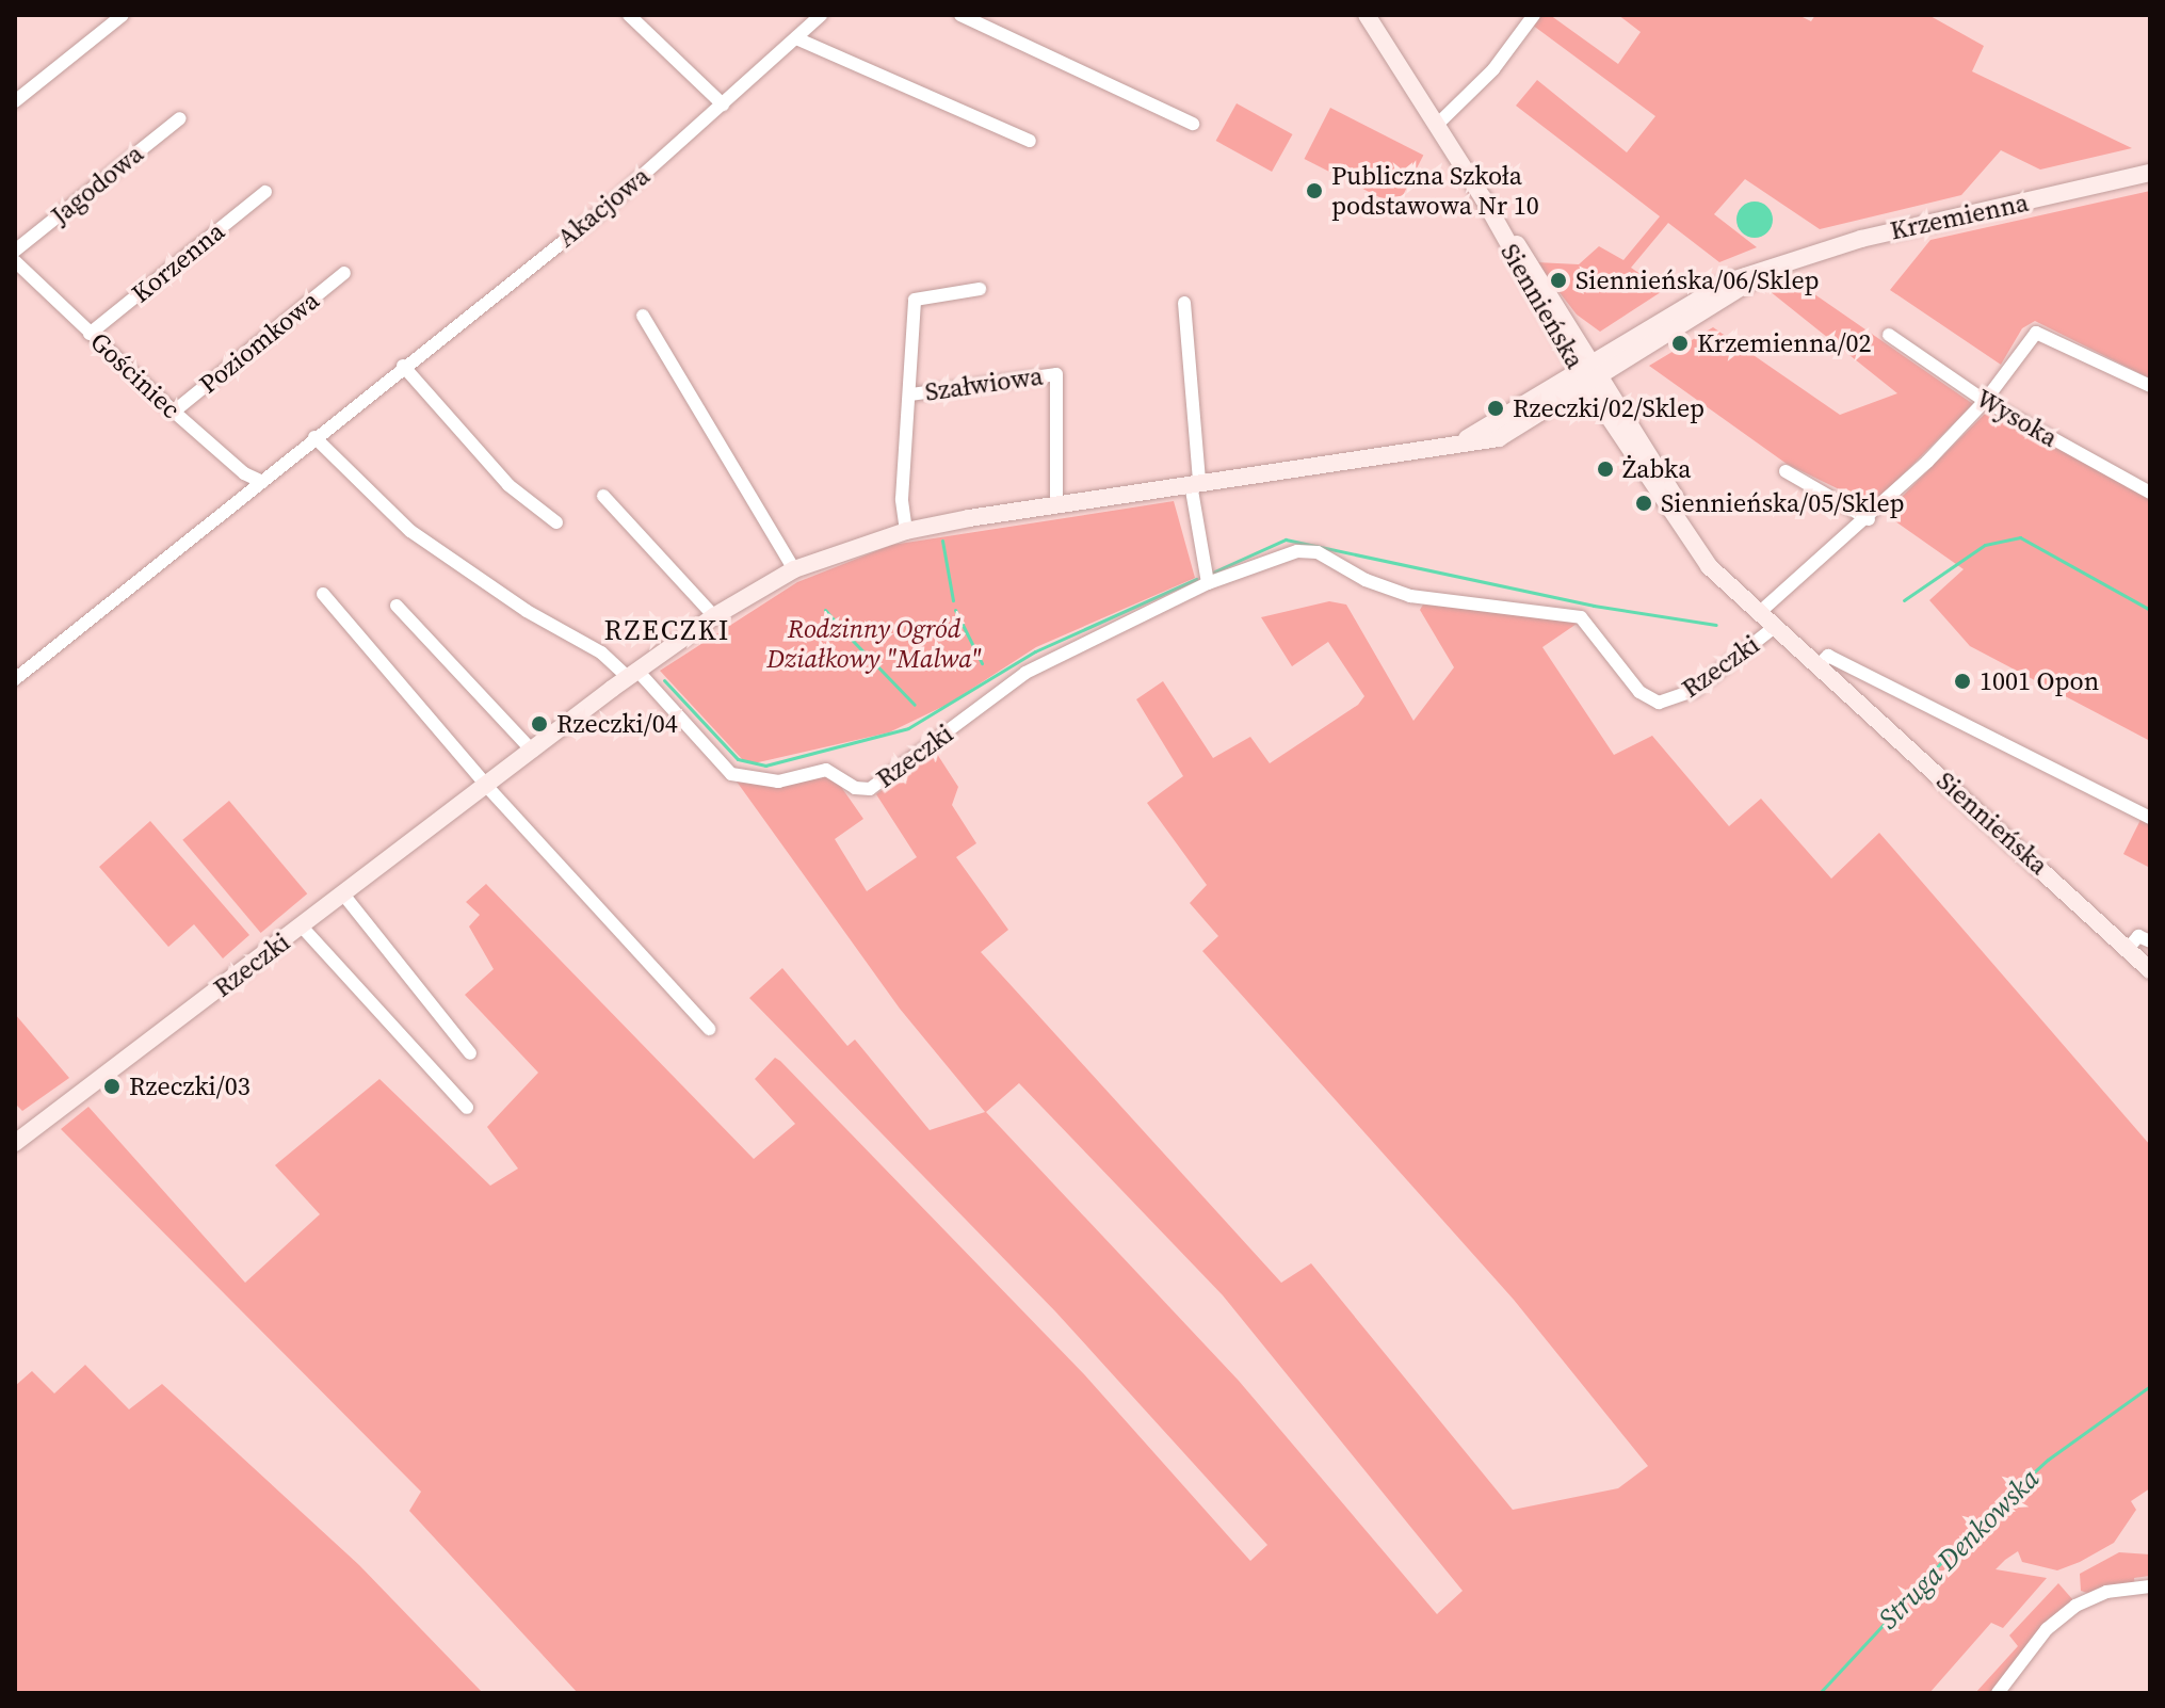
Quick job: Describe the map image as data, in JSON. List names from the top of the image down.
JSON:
{
  "streets": {
    "main road": ["Krzemienna", "Siennieńska", "Rzeczki"],
    "street": [
      "Jagodowa",
      "Akacjowa",
      "Korzenna",
      "Poziomkowa",
      "Gościniec",
      "Szałwiowa",
      "Wysoka"
    ]
  },
  "crossings": [
    ["Akacjowa", "Gościniec"],
    ["Akacjowa", "Rzeczki"],
    ["Krzemienna", "Siennieńska"],
    ["Krzemienna", "Rzeczki"],
    ["Korzenna", "Gościniec"],
    ["Siennieńska", "Rzeczki"],
    ["Poziomkowa", "Gościniec"],
    ["Szałwiowa", "Rzeczki"]
  ],
  "districts": ["RZECZKI"],
  "water": ["Struga Denkowska"],
  "parks": ["Rodzinny Ogród Działkowy \"Malwa\""],
  "places": [
    "Publiczna Szkoła podstawowa Nr 10",
    "Siennieńska/06/Sklep",
    "Krzemienna/02",
    "Rzeczki/02/Sklep",
    "Żabka",
    "Siennieńska/05/Sklep",
    "1001 Opon",
    "Rzeczki/04",
    "Rzeczki/03"
  ]
}
